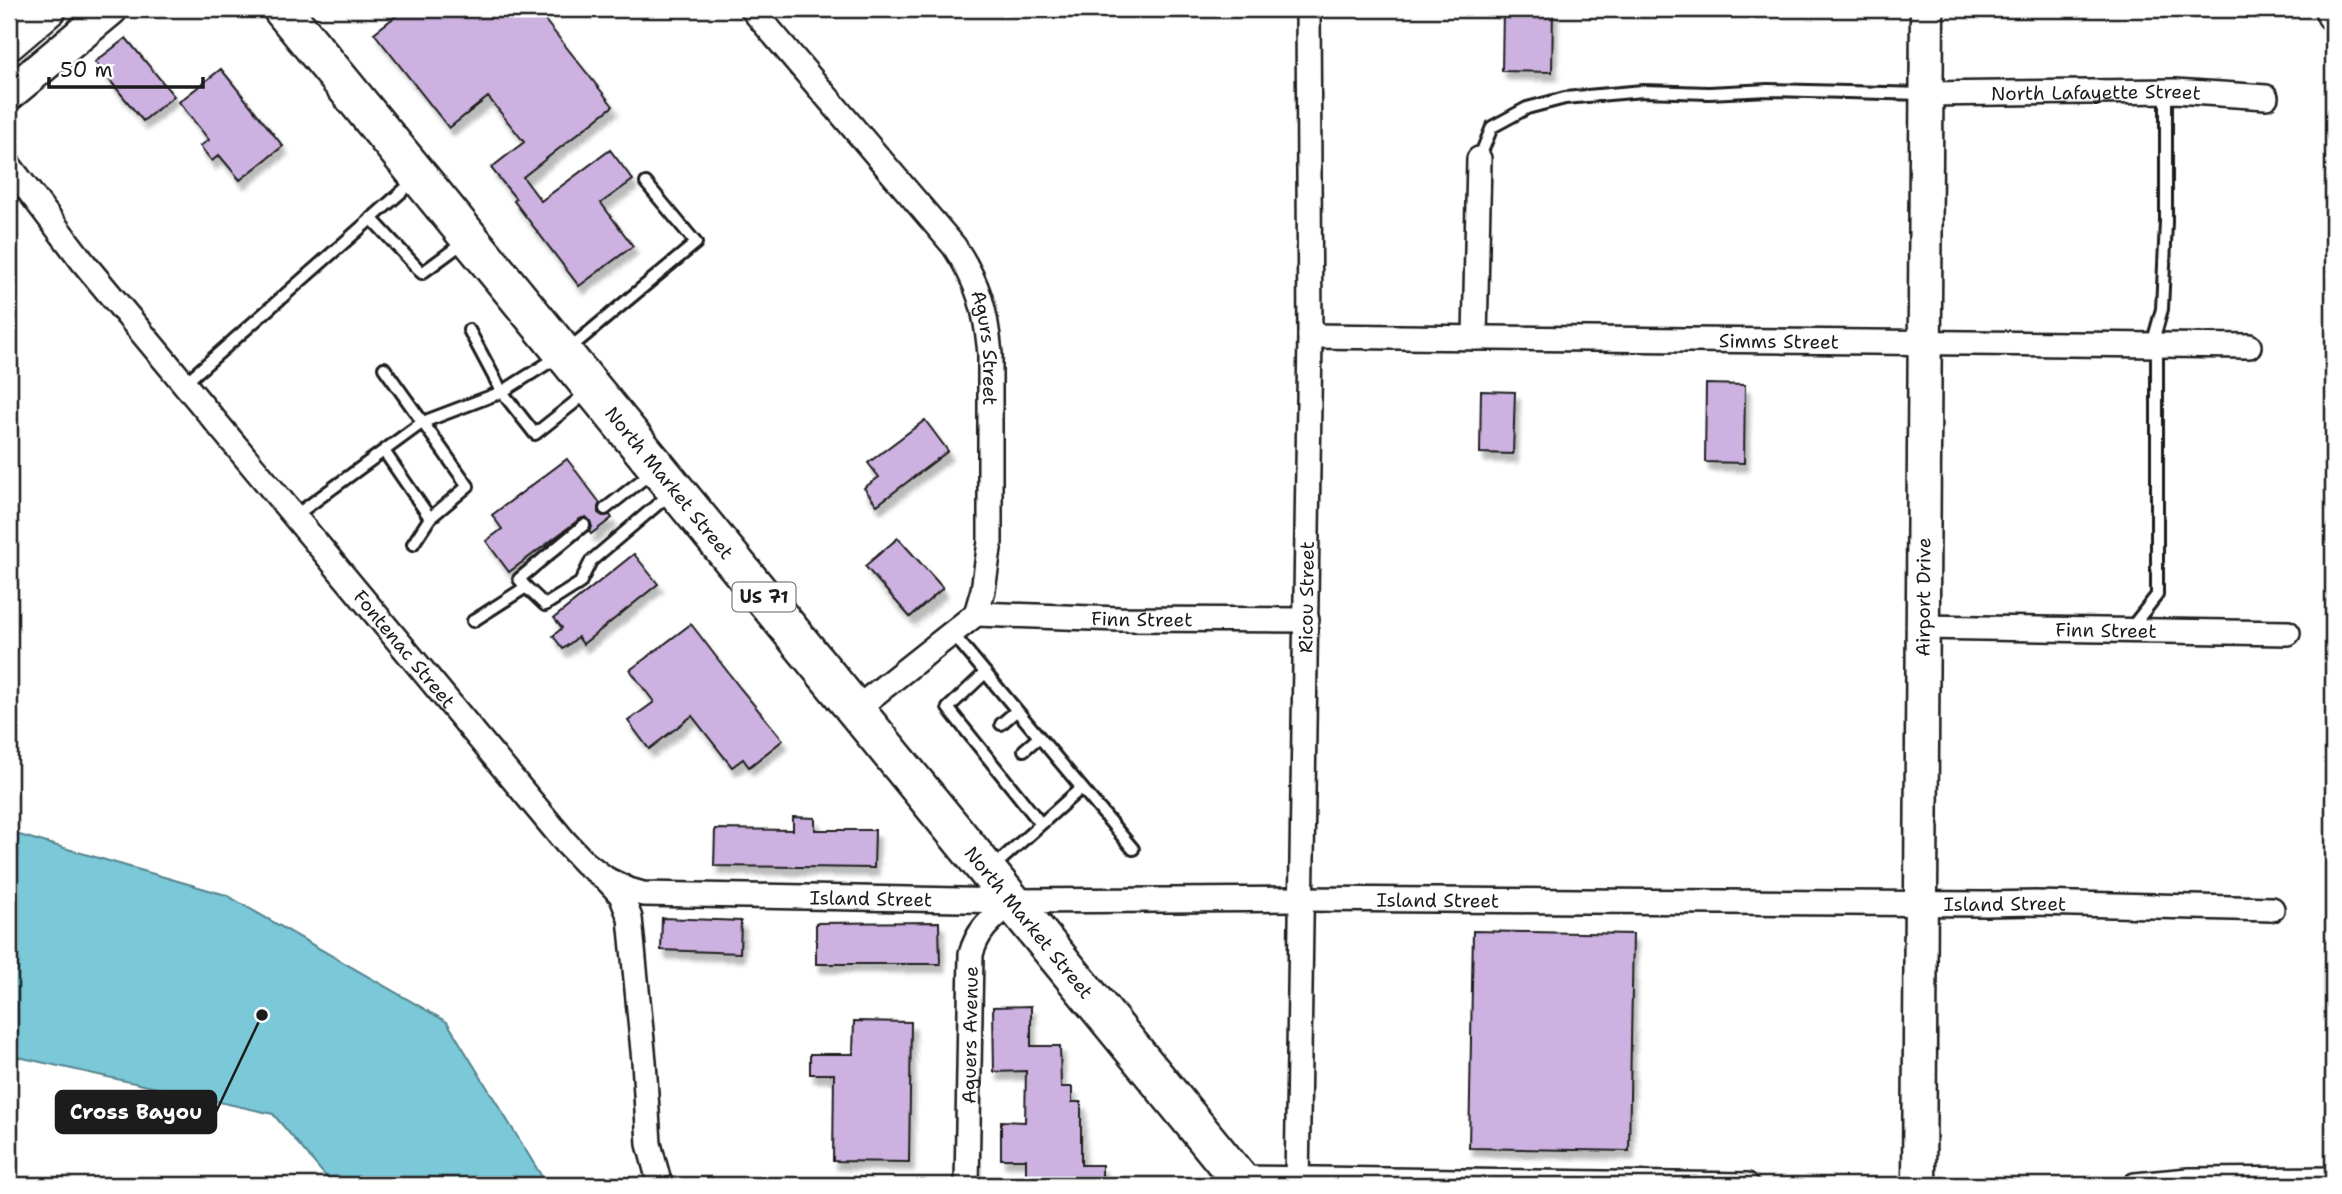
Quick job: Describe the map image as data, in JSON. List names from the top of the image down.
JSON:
{
  "streets": {
    "main road": ["North Market Street", "US 71"],
    "street": [
      "North Lafayette Street",
      "Simms Street",
      "Agurs Street",
      "Ricou Street",
      "Airport Drive",
      "Finn Street",
      "Fontenac Street",
      "Island Street",
      "Aguers Avenue"
    ]
  },
  "crossings": [
    ["North Lafayette Street", "Airport Drive"],
    ["Simms Street", "Ricou Street"],
    ["Simms Street", "Airport Drive"],
    ["Agurs Street", "Finn Street"],
    ["North Market Street", "Island Street"],
    ["North Market Street", "Aguers Avenue"],
    ["Ricou Street", "Finn Street"],
    ["Ricou Street", "Island Street"],
    ["Airport Drive", "Finn Street"],
    ["Airport Drive", "Island Street"],
    ["Fontenac Street", "Island Street"],
    ["Island Street", "Aguers Avenue"]
  ],
  "places": ["Cross Bayou"],
  "scale_bar": "50 m"
}
